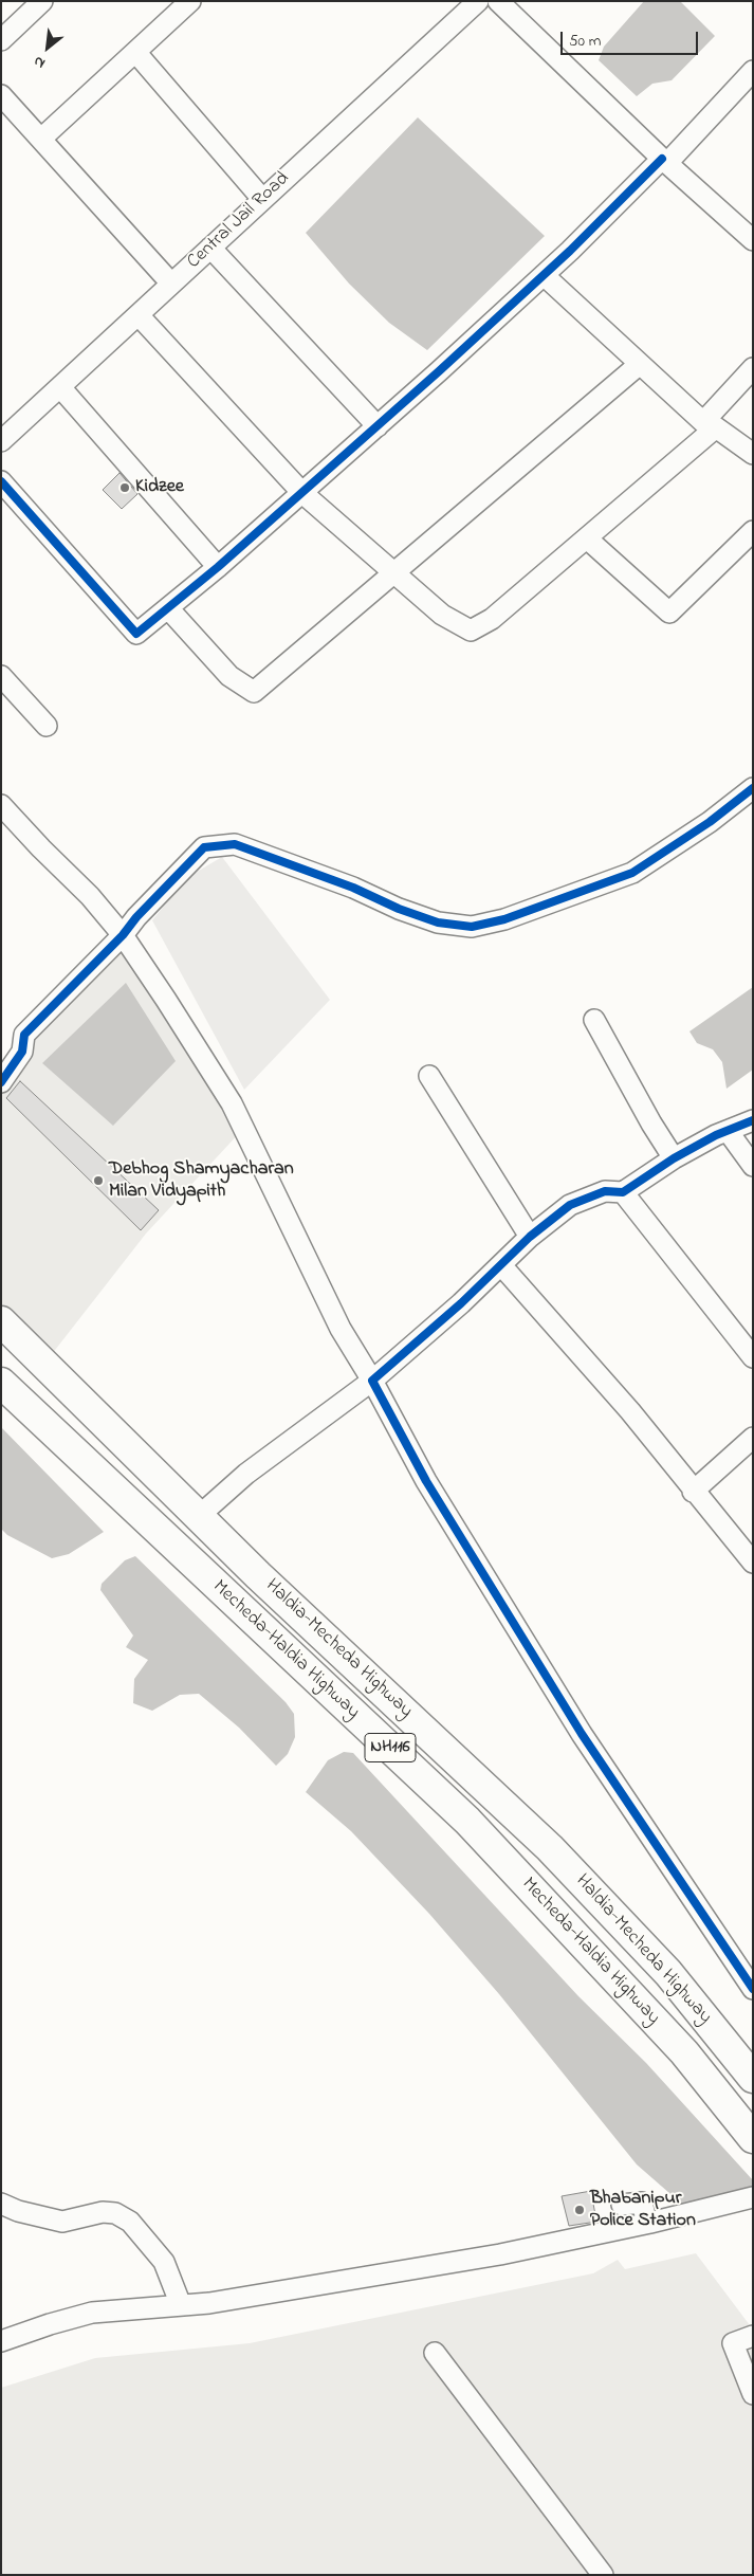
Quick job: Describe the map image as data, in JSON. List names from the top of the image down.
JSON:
{
  "streets": {
    "highway": ["Haldia-Mecheda Highway", "Mecheda-Haldia Highway", "NH116"],
    "street": ["Central Jail Road"]
  },
  "places": ["Kidzee", "Debhog Shamyacharan Milan Vidyapith", "Bhabanipur Police Station"],
  "scale_bar": "50 m",
  "north": "bottom left"
}
